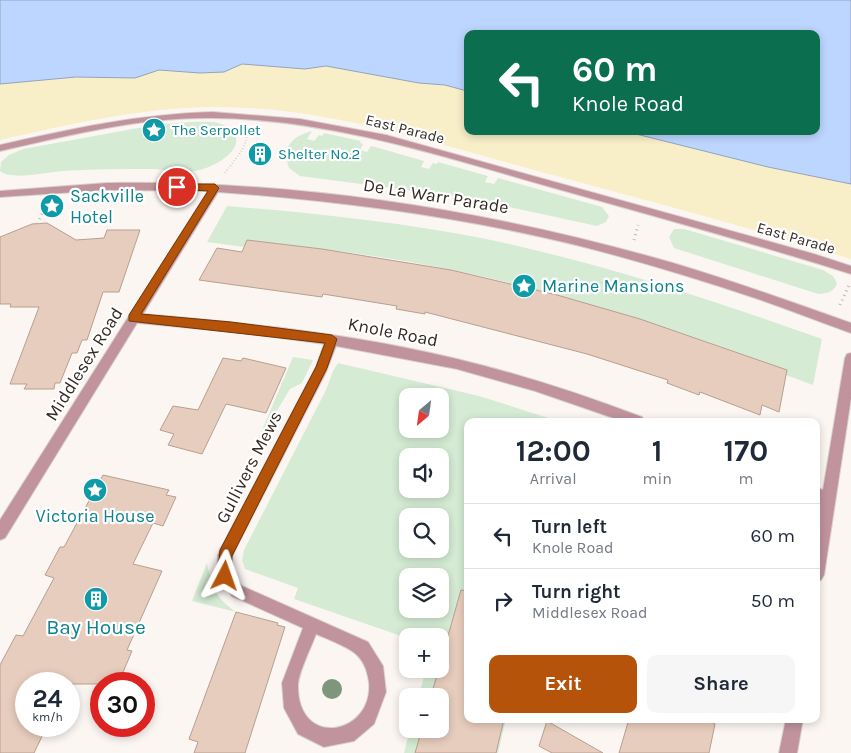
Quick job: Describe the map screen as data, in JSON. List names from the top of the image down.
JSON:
{
  "streets": {
    "street": [
      "East Parade",
      "De La Warr Parade",
      "Knole Road",
      "Middlesex Road",
      "Gullivers Mews"
    ]
  },
  "crossings": [
    ["De La Warr Parade", "Middlesex Road"],
    ["Knole Road", "Middlesex Road"],
    ["Knole Road", "Gullivers Mews"]
  ],
  "places": {
    "place": [
      "The Serpollet",
      "Sackville Hotel",
      "Marine Mansions",
      "Victoria House"
    ],
    "building": ["Shelter No.2", "Bay House"]
  },
  "north": "bottom left",
  "page": {
    "turn": ["60 m", "Knole Road"],
    "map_buttons": ["+", "−"],
    "eta": [
      "12:00",
      "Arrival",
      "1",
      "min",
      "170",
      "m"
    ],
    "list": [
      {
        "name": "Turn left",
        "note": "Knole Road",
        "value": "60 m"
      },
      {
        "name": "Turn right",
        "note": "Middlesex Road",
        "value": "50 m"
      }
    ],
    "buttons": ["Exit", "Share"],
    "speed": "24 km/h",
    "limit": "30"
  }
}
